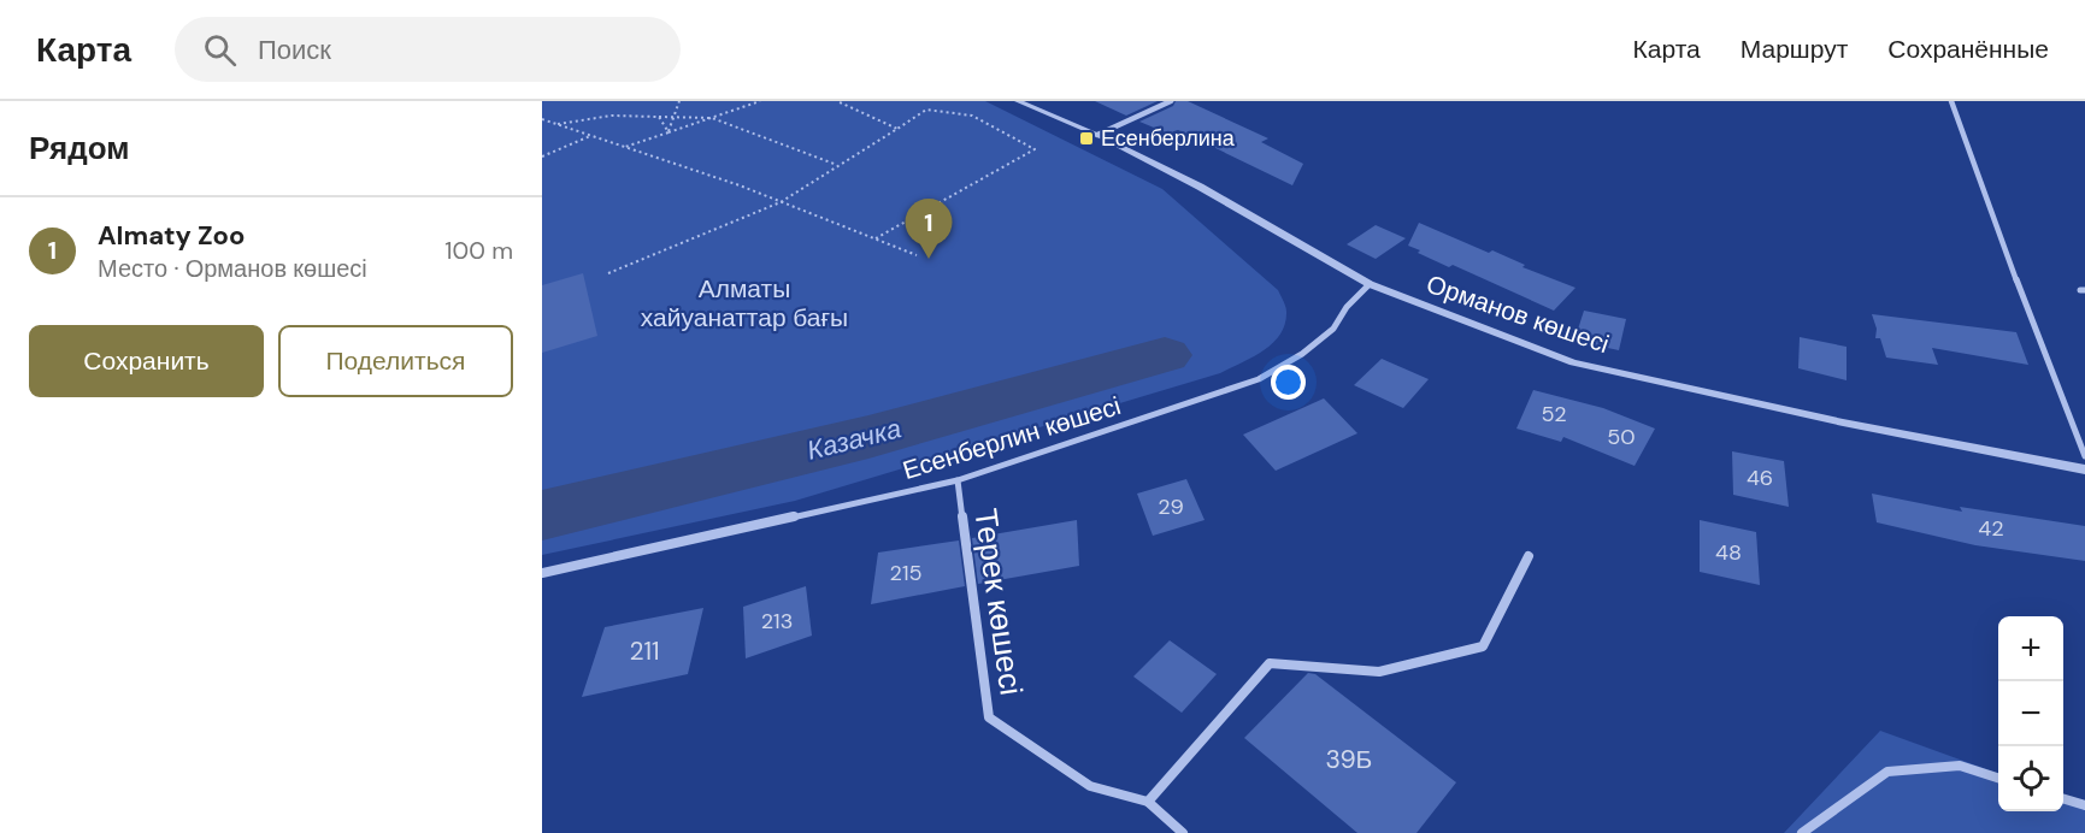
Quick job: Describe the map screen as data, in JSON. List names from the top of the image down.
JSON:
{
  "streets": {
    "street": ["Орманов көшесі", "Есенберлин көшесі", "Терек көшесі"]
  },
  "crossings": [
    ["Орманов көшесі", "Есенберлин көшесі"],
    ["Есенберлин көшесі", "Терек көшесі"]
  ],
  "water": ["Казачка"],
  "parks": ["Алматы хайуанаттар бағы"],
  "places": {
    "transit": ["Есенберлина"]
  },
  "house_numbers": [
    "52",
    "50",
    "46",
    "29",
    "42",
    "48",
    "215",
    "213",
    "211",
    "39Б"
  ],
  "page": {
    "header": "Карта",
    "search": "Поиск",
    "nav": ["Карта", "Маршрут", "Сохранённые"],
    "heading": "Рядом",
    "list": [
      {
        "mark": "1",
        "name": "Almaty Zoo",
        "note": "Место · Орманов көшесі",
        "value": "100 m"
      }
    ],
    "pins": "1",
    "buttons": ["Сохранить", "Поделиться"],
    "map_buttons": ["+", "−"]
  }
}
